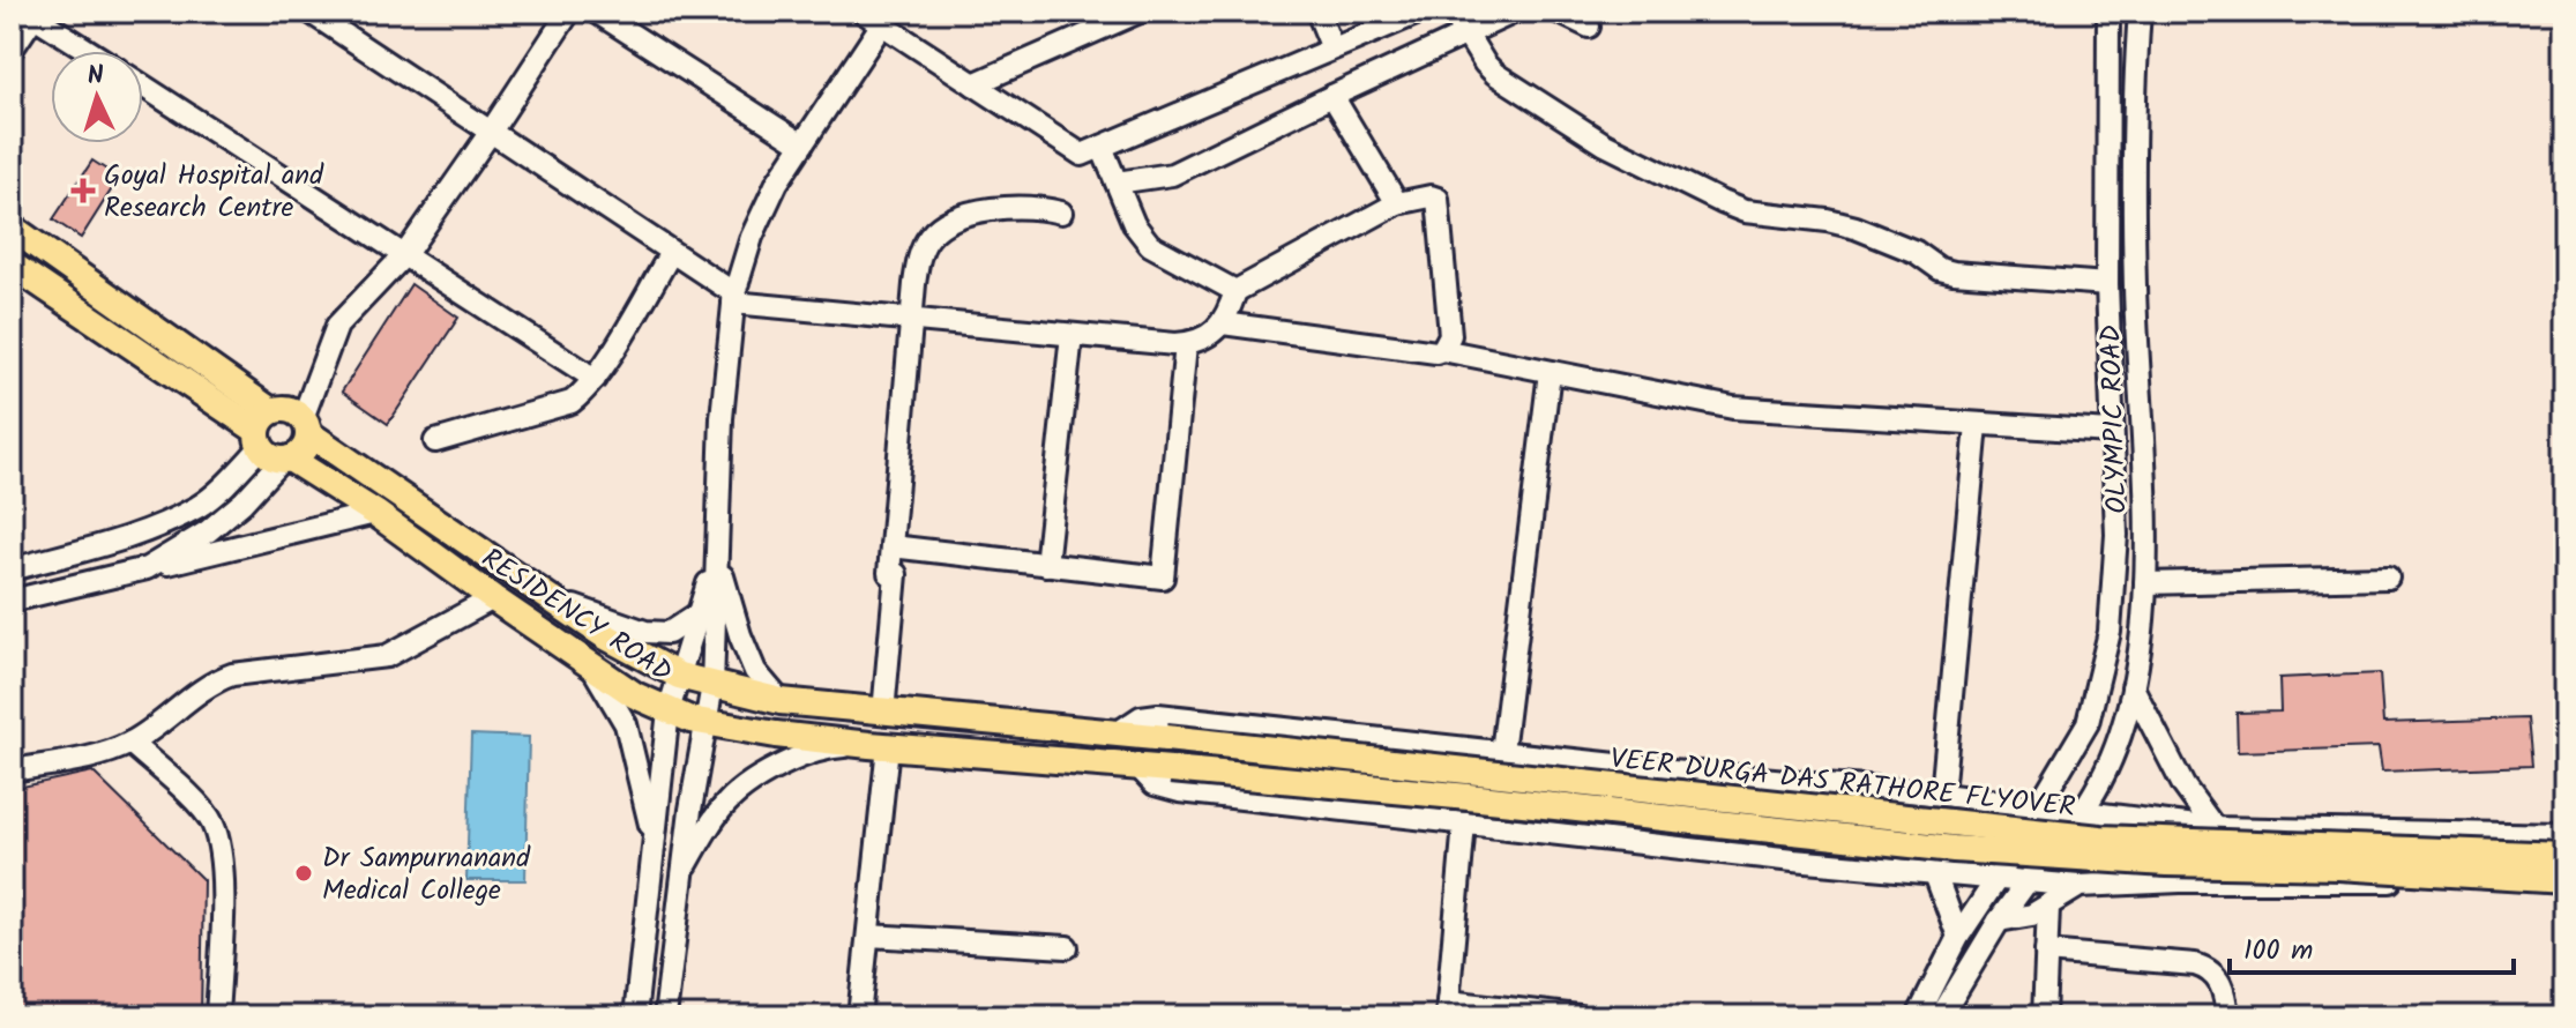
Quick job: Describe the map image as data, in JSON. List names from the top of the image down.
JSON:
{
  "streets": {
    "main road": ["RESIDENCY ROAD", "VEER DURGA DAS RATHORE FLYOVER"],
    "street": ["OLYMPIC ROAD"]
  },
  "crossings": [
    ["RESIDENCY ROAD", "VEER DURGA DAS RATHORE FLYOVER"]
  ],
  "places": {
    "health": ["Goyal Hospital and Research Centre"],
    "other": ["Dr Sampurnanand Medical College"]
  },
  "scale_bar": "100 m",
  "north": "top"
}
